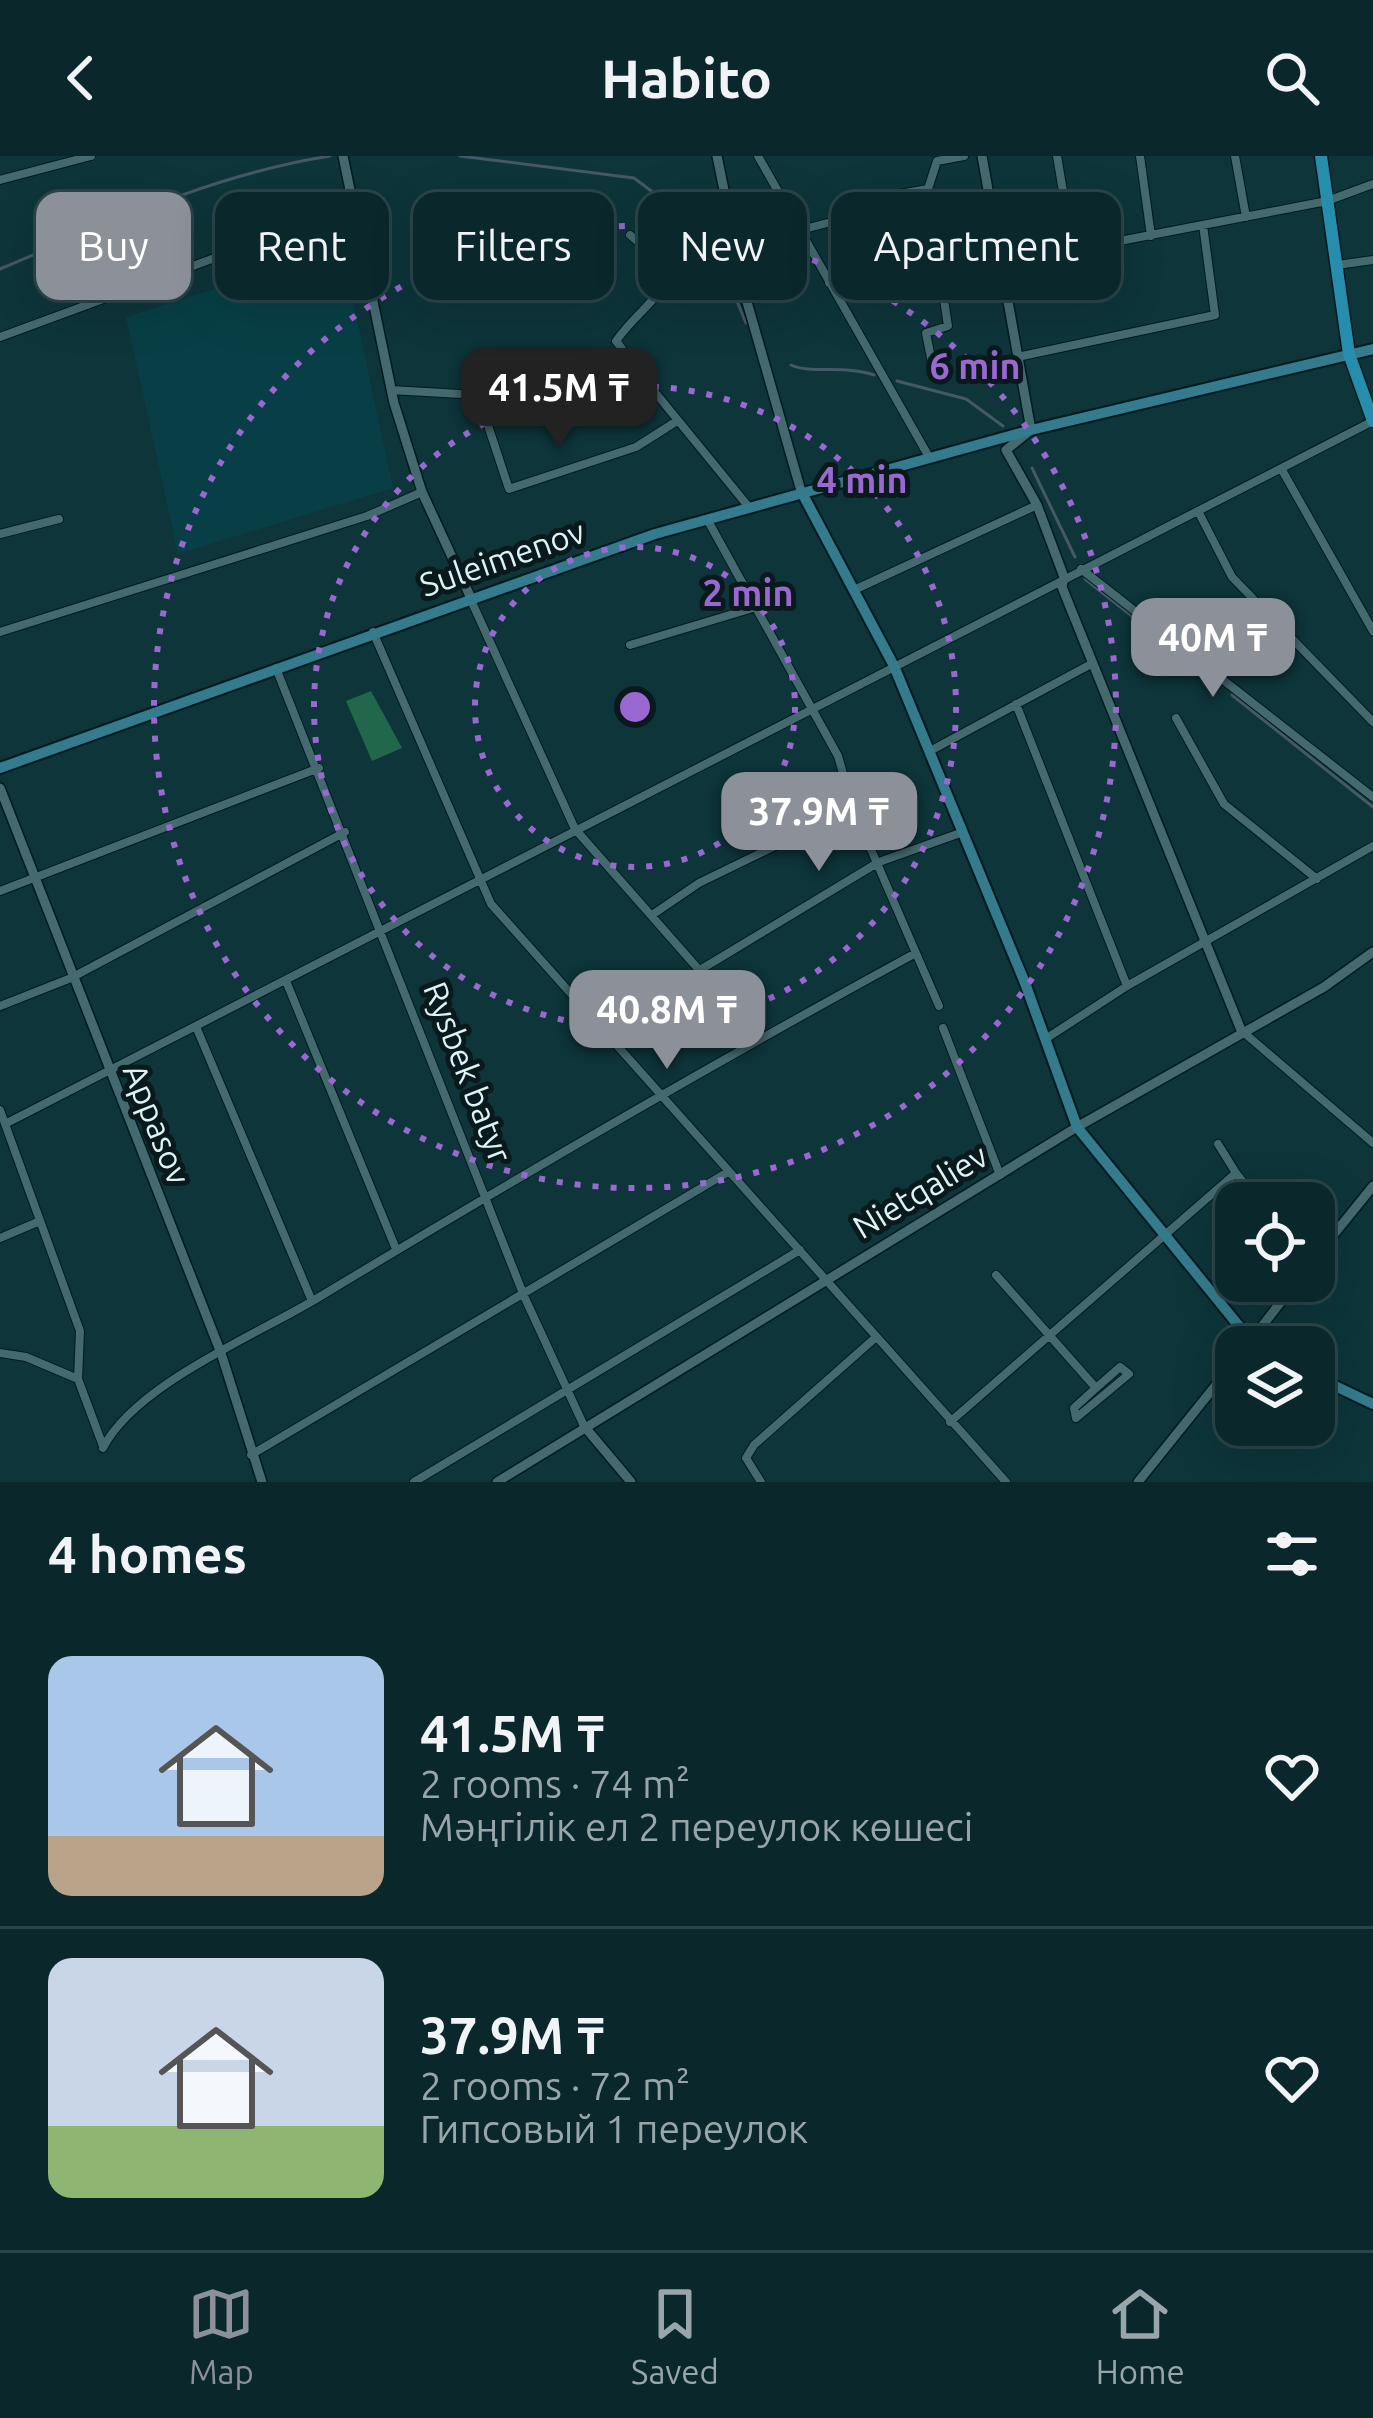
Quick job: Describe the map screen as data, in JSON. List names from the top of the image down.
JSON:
{
  "streets": {
    "main road": ["Suleimenov"],
    "street": ["Rysbek batyr", "Appasov", "Nietqaliev"]
  },
  "crossings": [
    ["Suleimenov", "Rysbek batyr"],
    ["Rysbek batyr", "Nietqaliev"]
  ],
  "page": {
    "header": "Habito",
    "chip": [
      "Buy",
      "Rent",
      "Filters",
      "New",
      "Apartment"
    ],
    "price": [
      "41.5M ₸",
      "40M ₸",
      "37.9M ₸",
      "40.8M ₸"
    ],
    "heading": "4 homes",
    "list": [
      {
        "name": "41.5M ₸",
        "note": "2 rooms · 74 m² · Мәңгілік ел 2 переулок көшесі"
      },
      {
        "name": "37.9M ₸",
        "note": "2 rooms · 72 m² · Гипсовый 1 переулок"
      }
    ],
    "tabs": ["Map", "Saved", "Home"]
  },
  "rings": ["6 min", "4 min", "2 min"]
}
